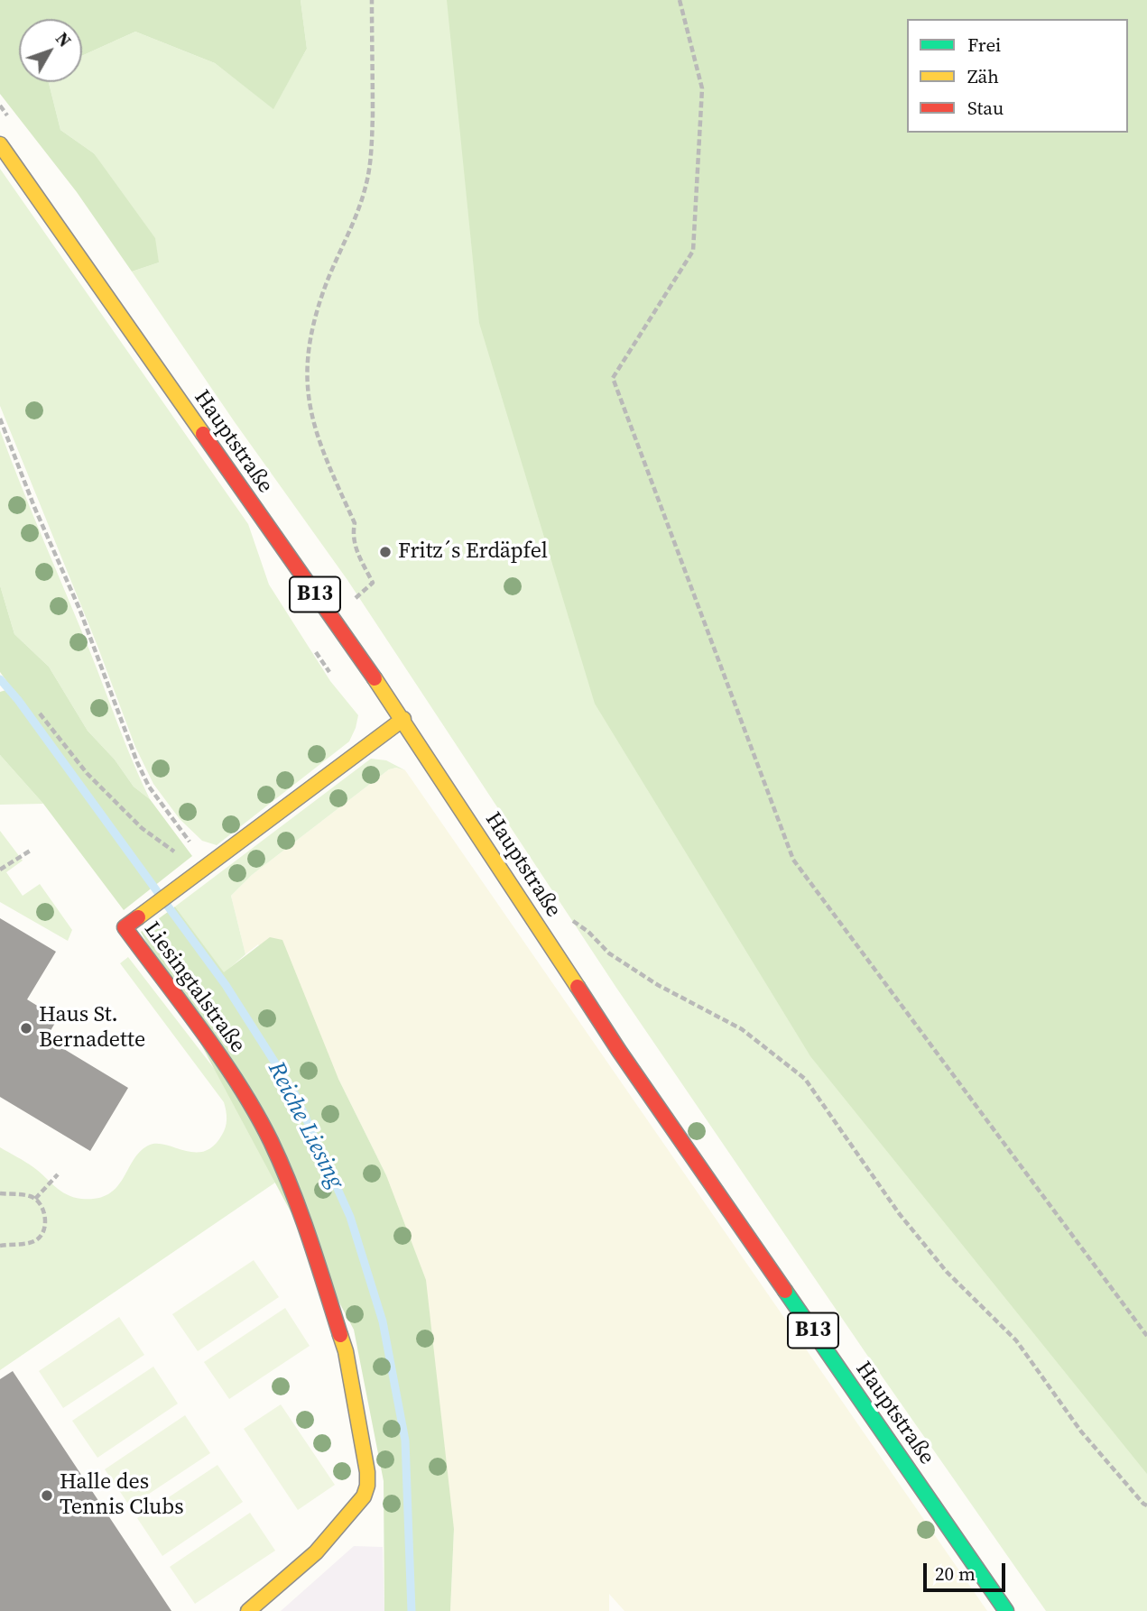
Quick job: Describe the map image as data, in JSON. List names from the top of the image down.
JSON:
{
  "streets": {
    "main road": ["Hauptstraße", "B13", "Liesingtalstraße"]
  },
  "crossings": [
    ["Hauptstraße", "Liesingtalstraße"]
  ],
  "water": ["Reiche Liesing"],
  "places": ["Fritz´s Erdäpfel", "Haus St. Bernadette", "Halle des Tennis Clubs"],
  "legend": ["Frei", "Zäh", "Stau"],
  "scale_bar": "20 m",
  "north": "top right"
}
